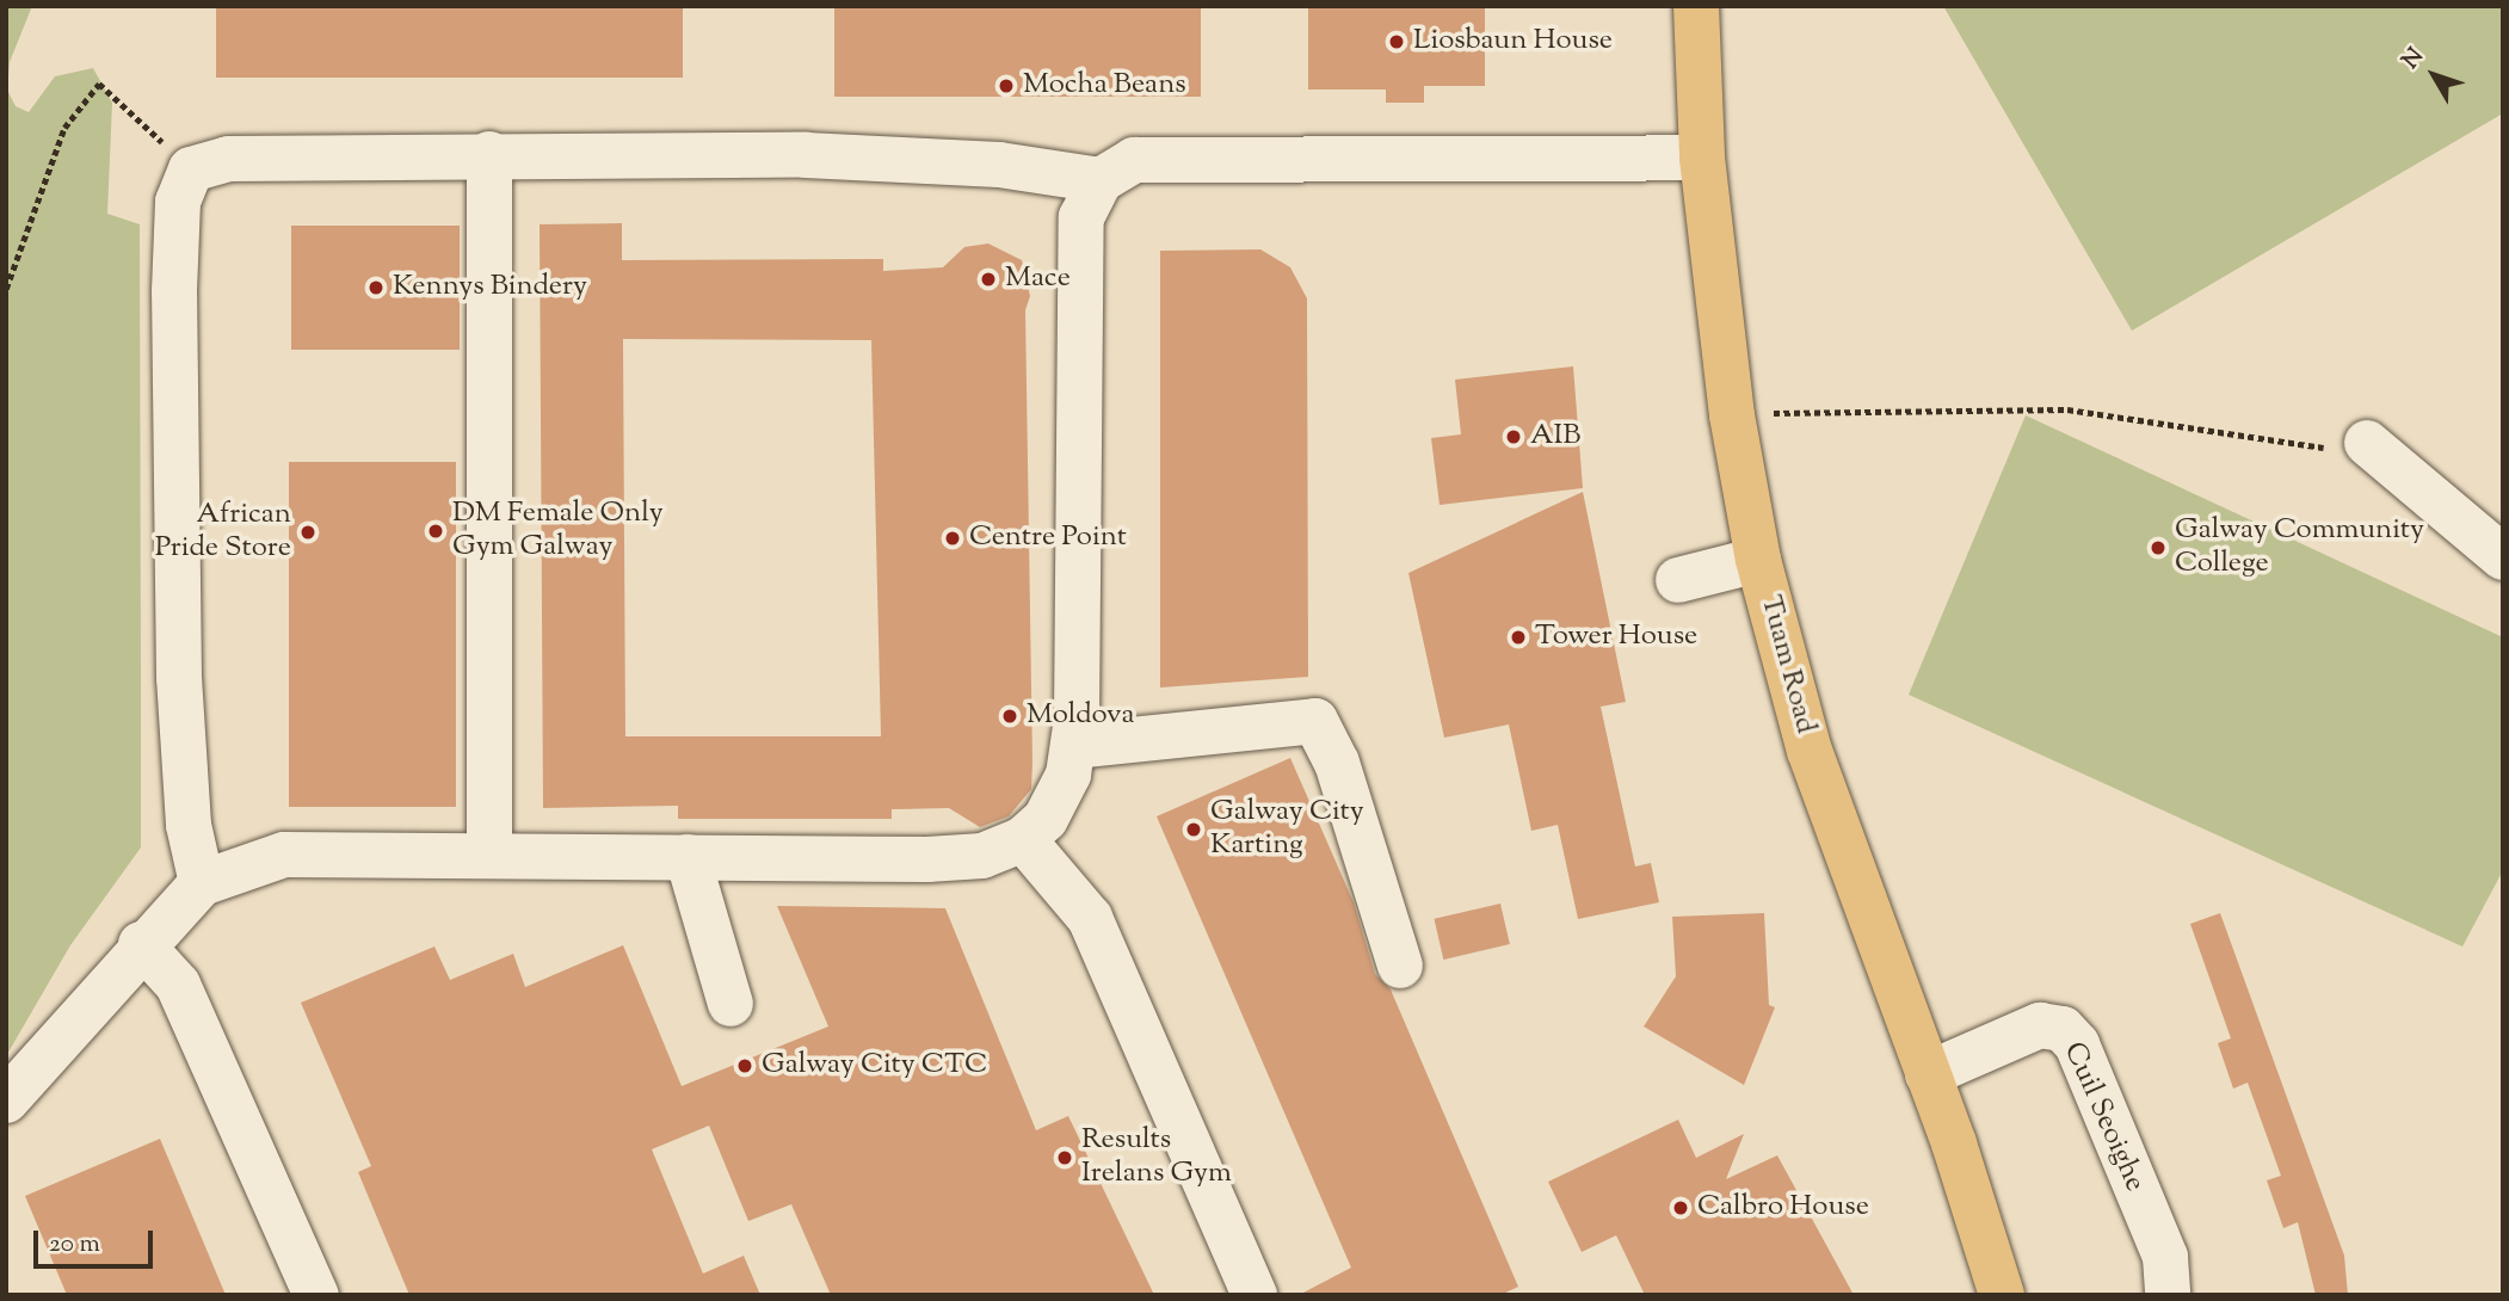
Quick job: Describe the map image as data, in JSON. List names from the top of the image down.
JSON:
{
  "streets": {
    "main road": ["Tuam Road"],
    "street": ["Cuil Seoighe"]
  },
  "crossings": [
    ["Tuam Road", "Cuil Seoighe"]
  ],
  "places": [
    "Liosbaun House",
    "Mocha Beans",
    "Mace",
    "Kennys Bindery",
    "AIB",
    "DM Female Only Gym Galway",
    "African Pride Store",
    "Centre Point",
    "Galway Community College",
    "Tower House",
    "Moldova",
    "Galway City Karting",
    "Galway City CTC",
    "Results Irelans Gym",
    "Calbro House"
  ],
  "scale_bar": "20 m",
  "north": "top left"
}
